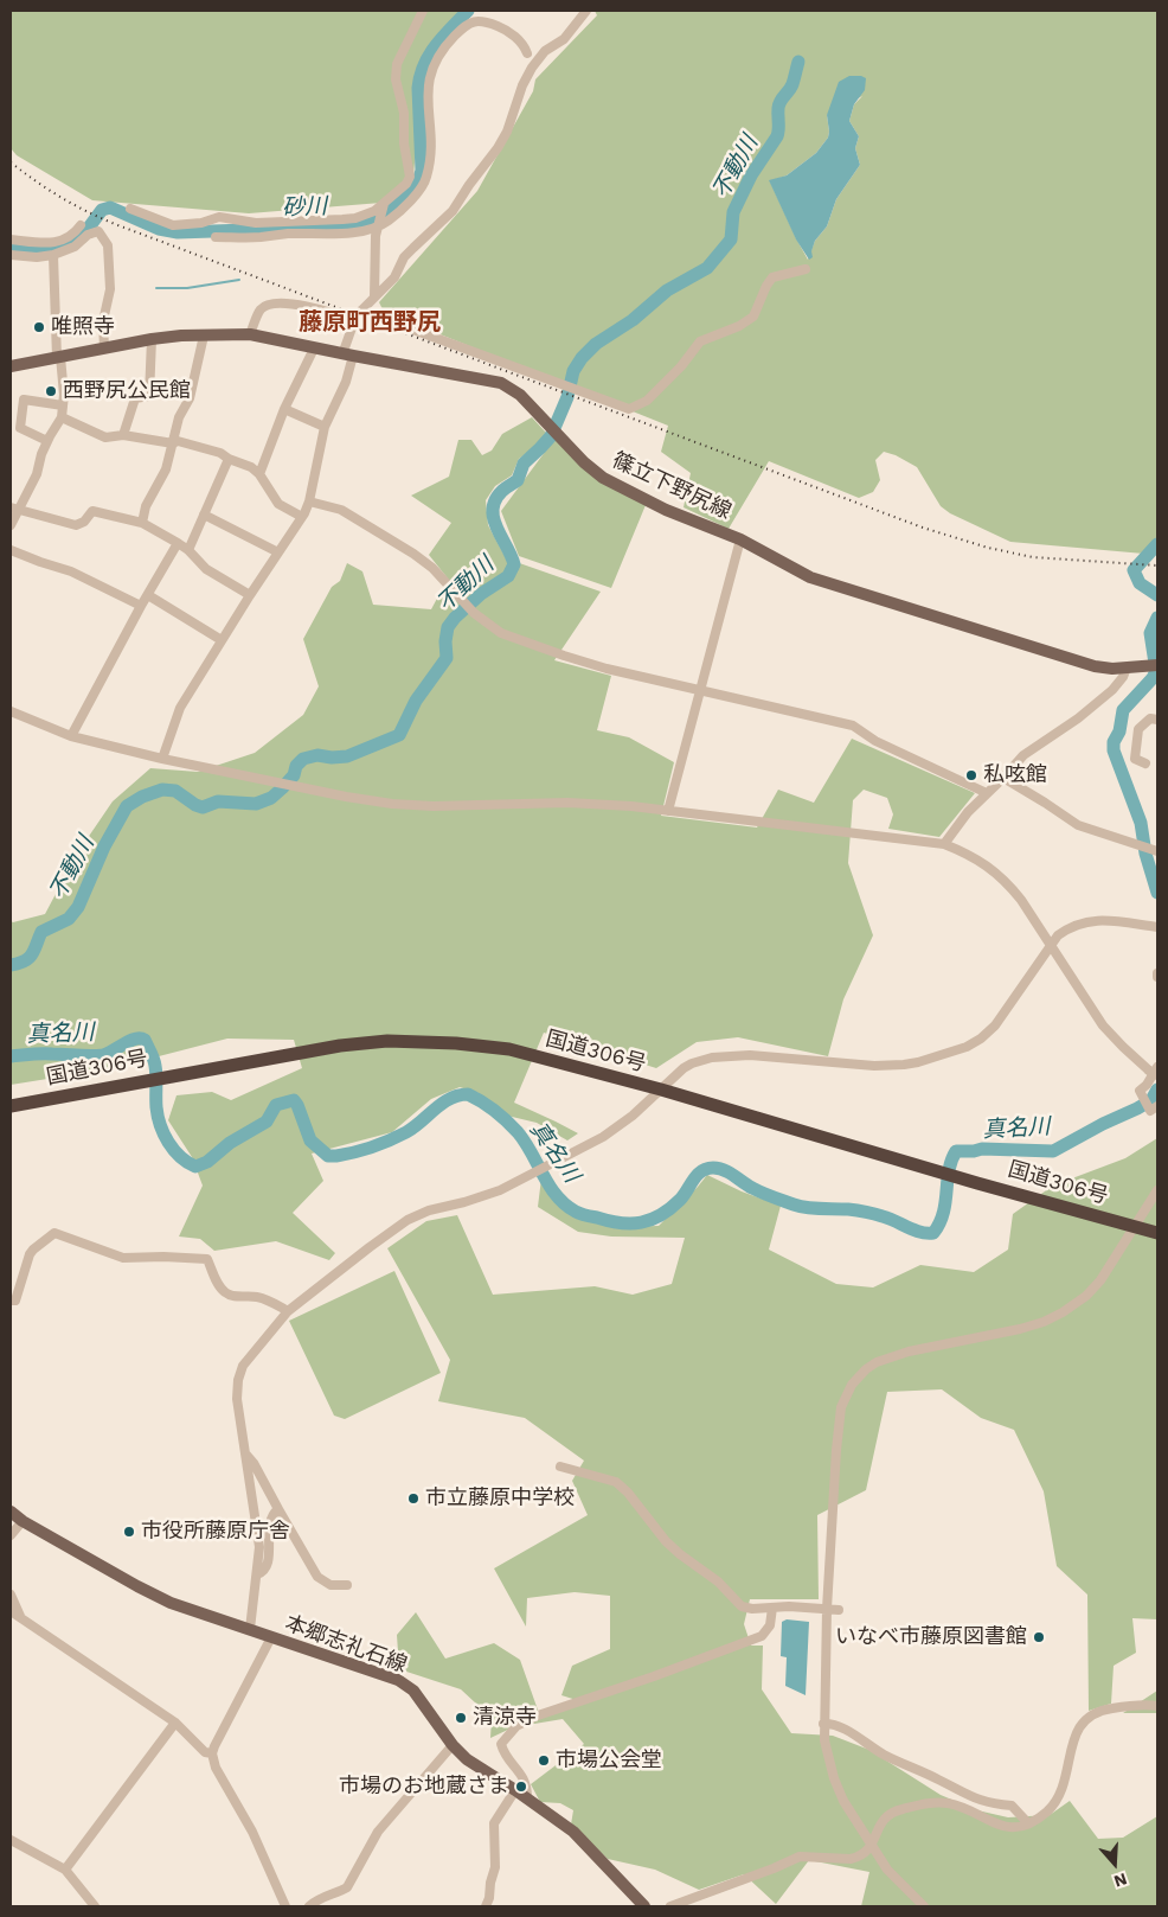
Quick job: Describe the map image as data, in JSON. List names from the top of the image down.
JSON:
{
  "streets": {
    "highway": ["国道306号"],
    "main road": ["篠立下野尻線", "本郷志礼石線"]
  },
  "districts": ["藤原町西野尻"],
  "water": ["不動川", "砂川", "真名川"],
  "places": [
    "唯照寺",
    "西野尻公民館",
    "私呟館",
    "市立藤原中学校",
    "市役所藤原庁舎",
    "いなべ市藤原図書館",
    "清涼寺",
    "市場公会堂",
    "市場のお地蔵さま"
  ],
  "north": "bottom"
}
